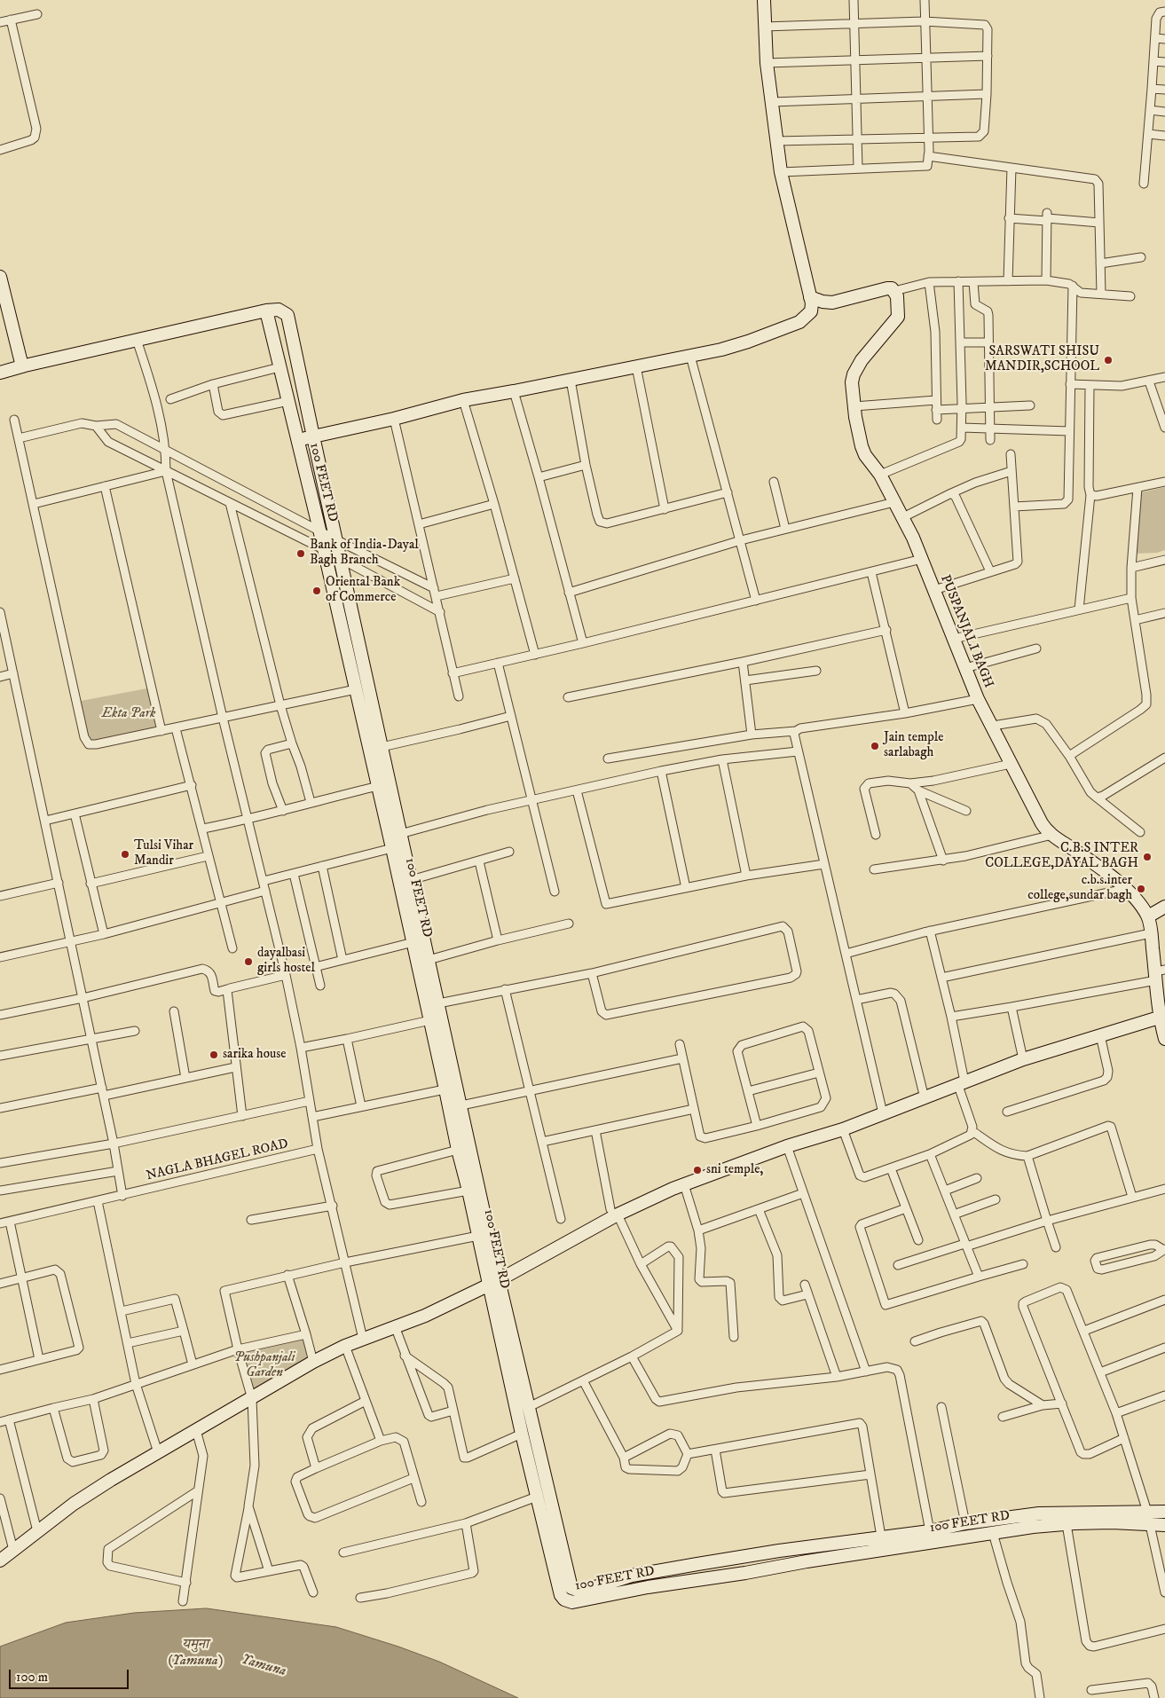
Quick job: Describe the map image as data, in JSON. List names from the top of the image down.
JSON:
{
  "streets": {
    "main road": ["100 FEET RD", "PUSPANJALI BAGH"],
    "street": ["NAGLA BHAGEL ROAD"]
  },
  "water": ["यमुना (Yamuna)", "Yamuna"],
  "parks": ["Ekta Park", "Pushpanjali Garden"],
  "places": [
    "SARSWATI SHISU MANDIR,SCHOOL",
    "Bank of India-Dayal Bagh Branch",
    "Oriental Bank of Commerce",
    "Jain temple sarlabagh",
    "Tulsi Vihar Mandir",
    "C.B.S INTER COLLEGE,DAYAL BAGH",
    "c.b.s.inter college,sundar bagh",
    "dayalbasi girls hostel",
    "sarika house",
    "sni temple,"
  ],
  "scale_bar": "100 m"
}
